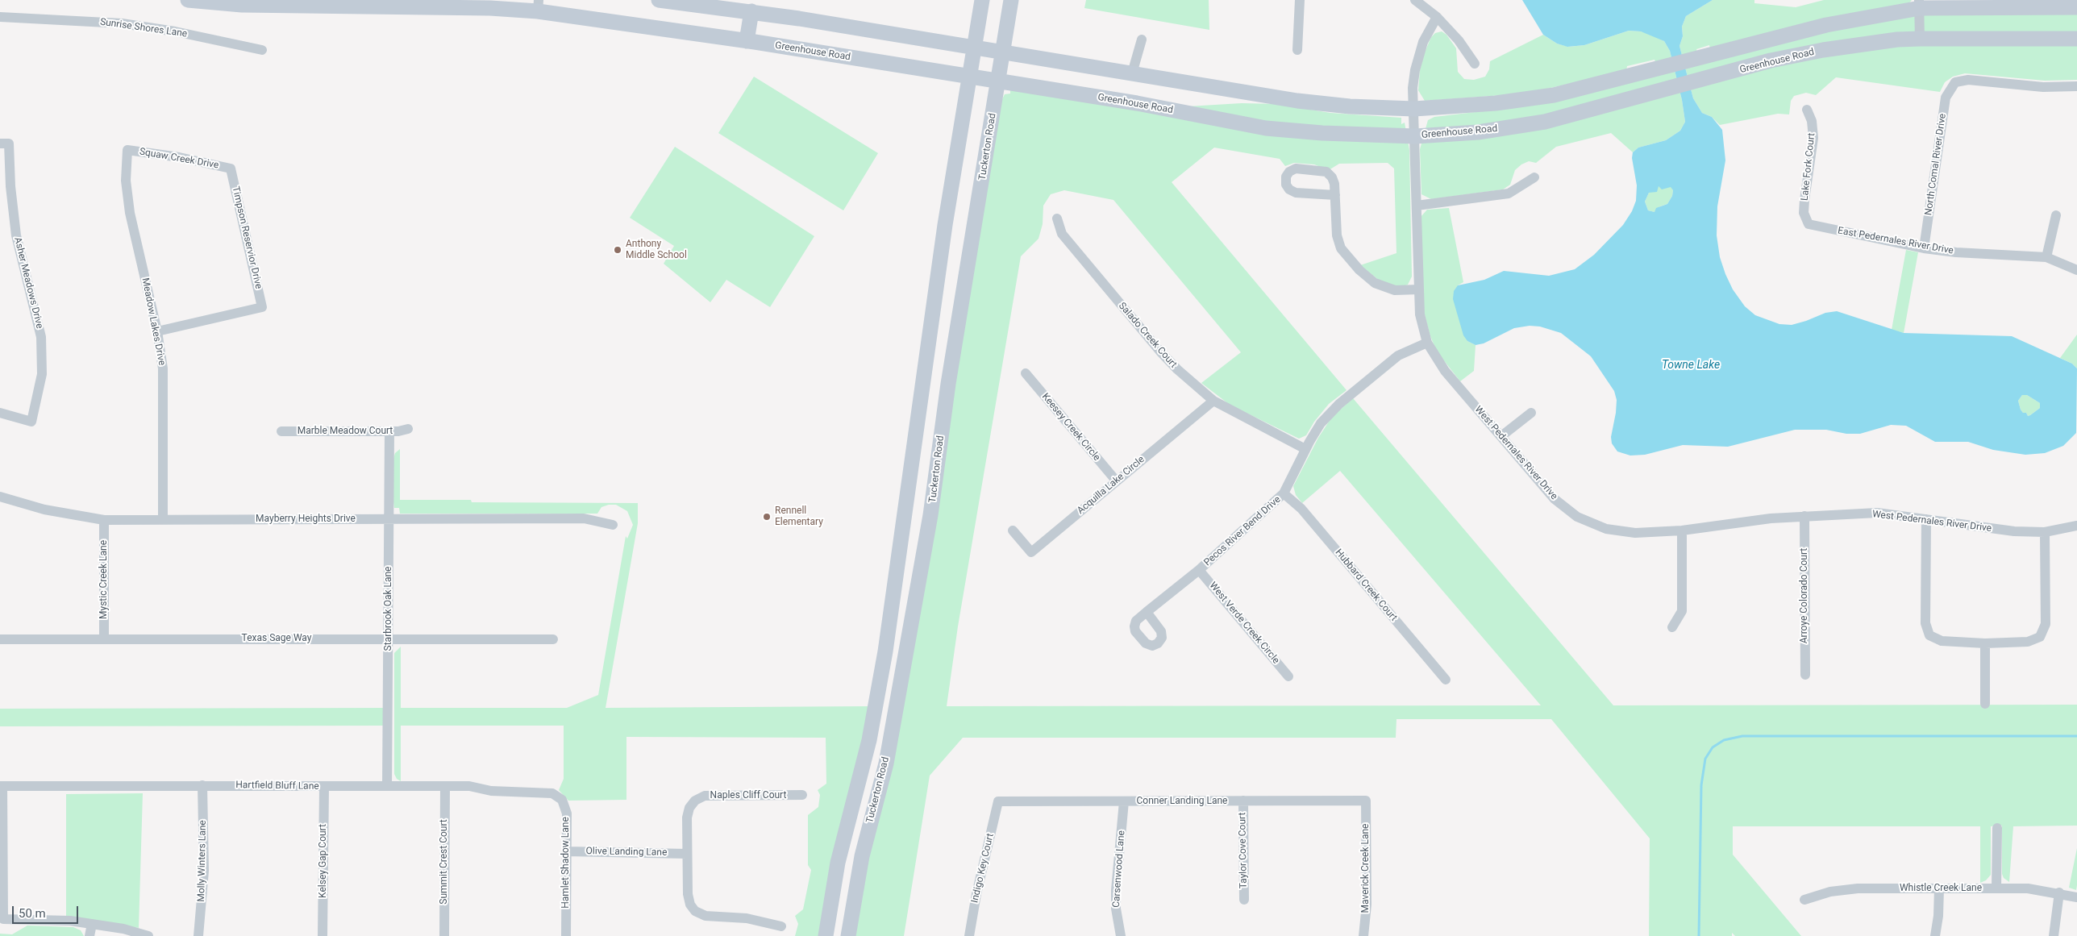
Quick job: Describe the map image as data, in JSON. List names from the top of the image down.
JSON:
{
  "streets": {
    "main road": ["Greenhouse Road", "Tuckerton Road"],
    "street": [
      "Sunrise Shores Lane",
      "Squaw Creek Drive",
      "North Comal River Drive",
      "Lake Fork Court",
      "Timpson Reservior Drive",
      "East Pedernales River Drive",
      "Asher Meadows Drive",
      "Meadow Lakes Drive",
      "Salado Creek Court",
      "Keesey Creek Circle",
      "Marble Meadow Court",
      "West Pedernales River Drive",
      "Acquilla Lake Circle",
      "Mayberry Heights Drive",
      "Pecos River Bend Drive",
      "Mystic Creek Lane",
      "Hubbard Creek Court",
      "Arroye Colorado Court",
      "Starbrook Oak Lane",
      "West Verde Creek Circle",
      "Texas Sage Way",
      "Hartfield Bluff Lane",
      "Naples Cliff Court",
      "Conner Landing Lane",
      "Taylor Cove Court",
      "Olive Landing Lane",
      "Molly Winters Lane",
      "Kelsey Gap Court",
      "Summit Crest Court",
      "Hamlet Shadow Lane",
      "Indigo Key Court",
      "Maverick Creek Lane",
      "Carsenwood Lane",
      "Whistle Creek Lane"
    ]
  },
  "crossings": [
    ["Greenhouse Road", "Tuckerton Road"],
    ["Greenhouse Road", "West Pedernales River Drive"],
    ["Squaw Creek Drive", "Timpson Reservior Drive"],
    ["Squaw Creek Drive", "Meadow Lakes Drive"],
    ["North Comal River Drive", "East Pedernales River Drive"],
    ["Lake Fork Court", "East Pedernales River Drive"],
    ["Timpson Reservior Drive", "Meadow Lakes Drive"],
    ["Meadow Lakes Drive", "Mayberry Heights Drive"],
    ["Salado Creek Court", "Acquilla Lake Circle"],
    ["Salado Creek Court", "Pecos River Bend Drive"],
    ["Keesey Creek Circle", "Acquilla Lake Circle"],
    ["Marble Meadow Court", "Starbrook Oak Lane"],
    ["West Pedernales River Drive", "Pecos River Bend Drive"],
    ["West Pedernales River Drive", "Arroye Colorado Court"],
    ["Mayberry Heights Drive", "Mystic Creek Lane"],
    ["Mayberry Heights Drive", "Starbrook Oak Lane"],
    ["Pecos River Bend Drive", "Hubbard Creek Court"],
    ["Pecos River Bend Drive", "West Verde Creek Circle"],
    ["Mystic Creek Lane", "Texas Sage Way"],
    ["Starbrook Oak Lane", "Texas Sage Way"],
    ["Starbrook Oak Lane", "Hartfield Bluff Lane"],
    ["Hartfield Bluff Lane", "Molly Winters Lane"],
    ["Hartfield Bluff Lane", "Kelsey Gap Court"],
    ["Hartfield Bluff Lane", "Summit Crest Court"],
    ["Hartfield Bluff Lane", "Hamlet Shadow Lane"],
    ["Naples Cliff Court", "Olive Landing Lane"],
    ["Conner Landing Lane", "Taylor Cove Court"],
    ["Conner Landing Lane", "Indigo Key Court"],
    ["Conner Landing Lane", "Maverick Creek Lane"],
    ["Conner Landing Lane", "Carsenwood Lane"],
    ["Olive Landing Lane", "Hamlet Shadow Lane"]
  ],
  "water": ["Towne Lake"],
  "places": ["Anthony Middle School", "Rennell Elementary"],
  "scale_bar": "50 m"
}
